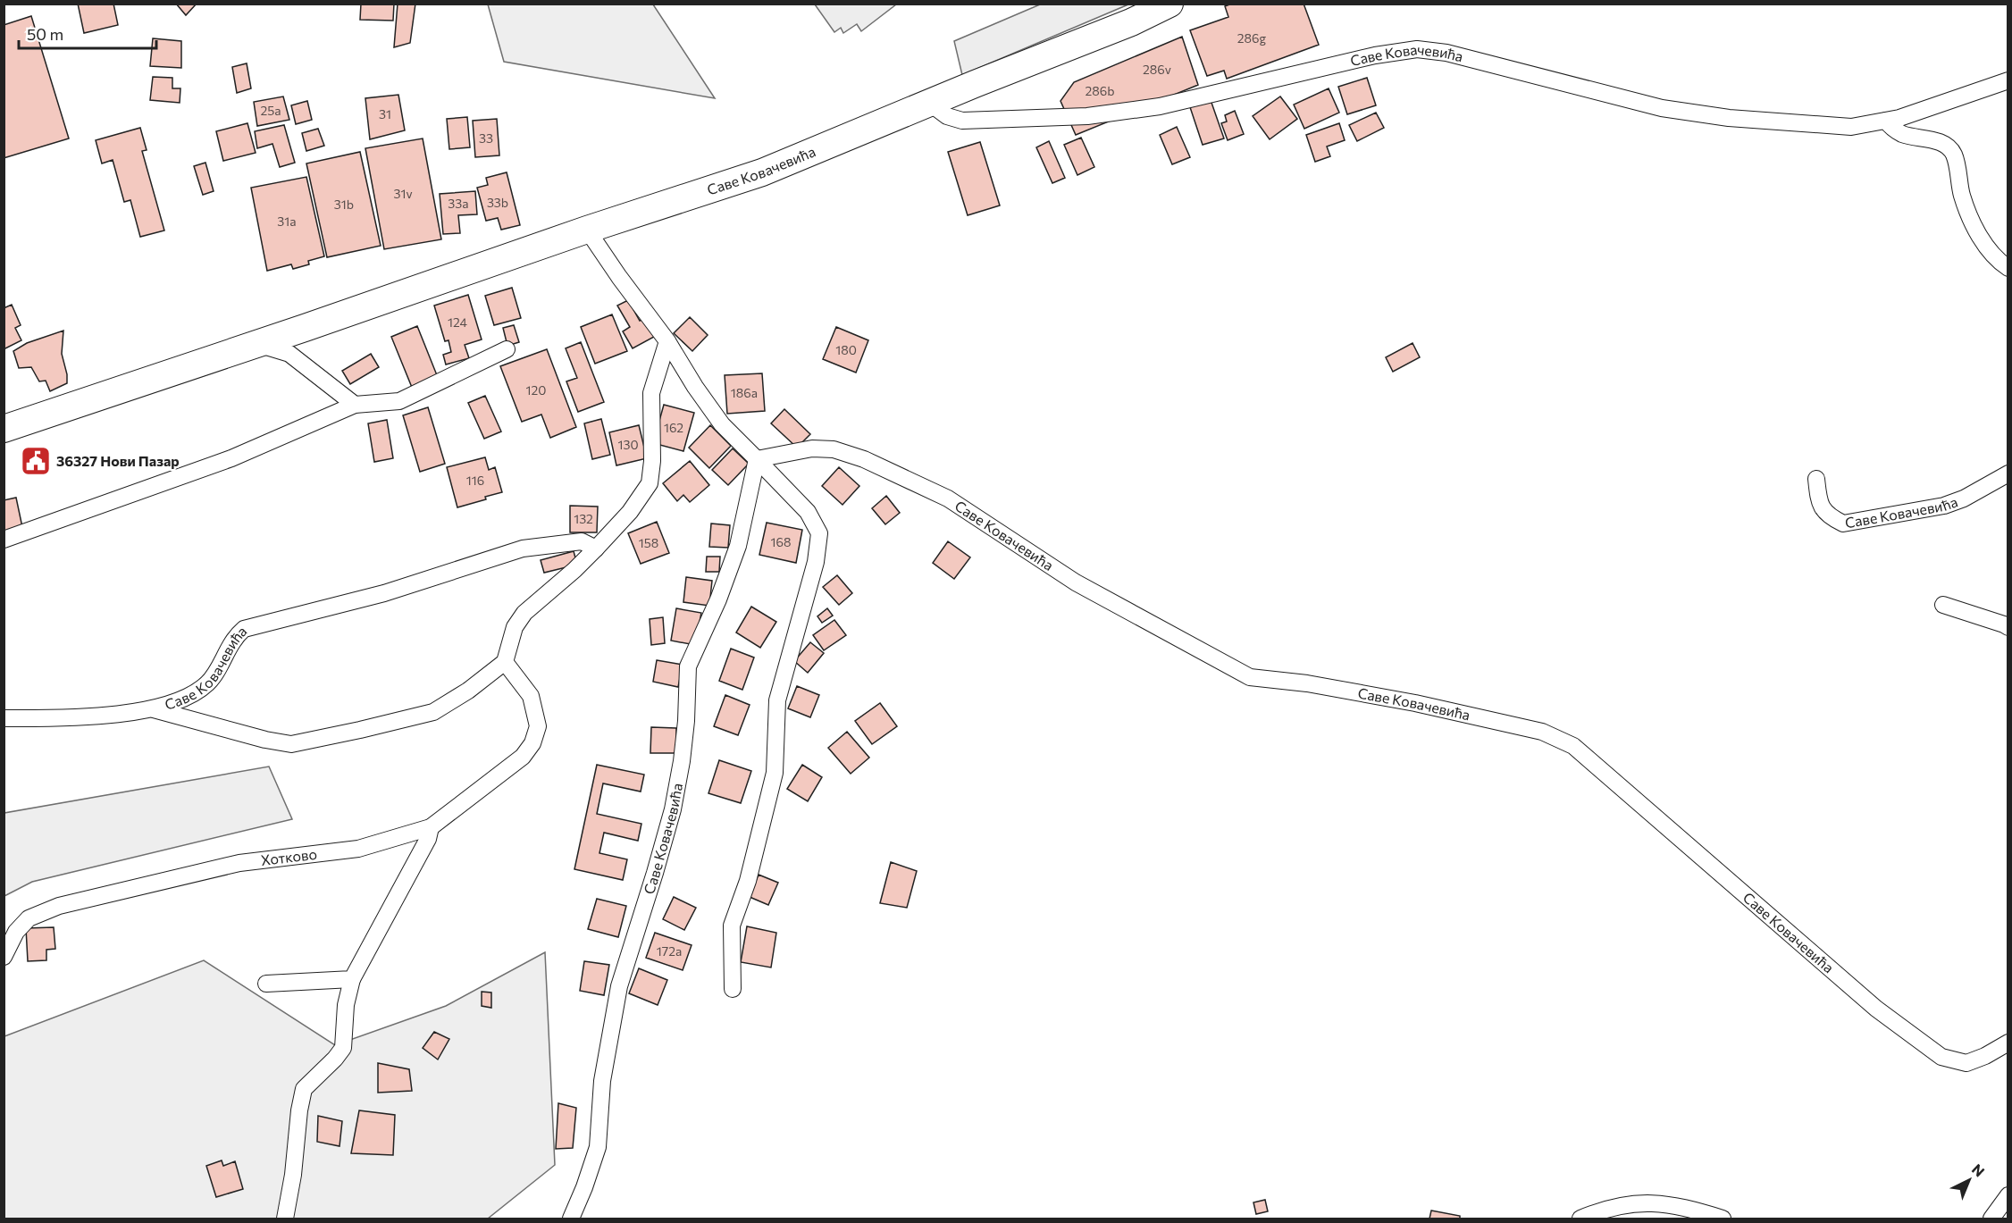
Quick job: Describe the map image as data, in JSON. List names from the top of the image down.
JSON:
{
  "streets": {
    "main road": ["Саве Ковачевића"],
    "street": ["Хотково"]
  },
  "places": {
    "public building": ["36327 Нови Пазар"]
  },
  "house_numbers": [
    "286g",
    "286v",
    "286b",
    "25a",
    "31",
    "33",
    "31v",
    "33b",
    "33a",
    "31b",
    "31a",
    "124",
    "180",
    "120",
    "186a",
    "162",
    "130",
    "116",
    "132",
    "168",
    "158",
    "172a"
  ],
  "scale_bar": "50 m",
  "north": "top right"
}
